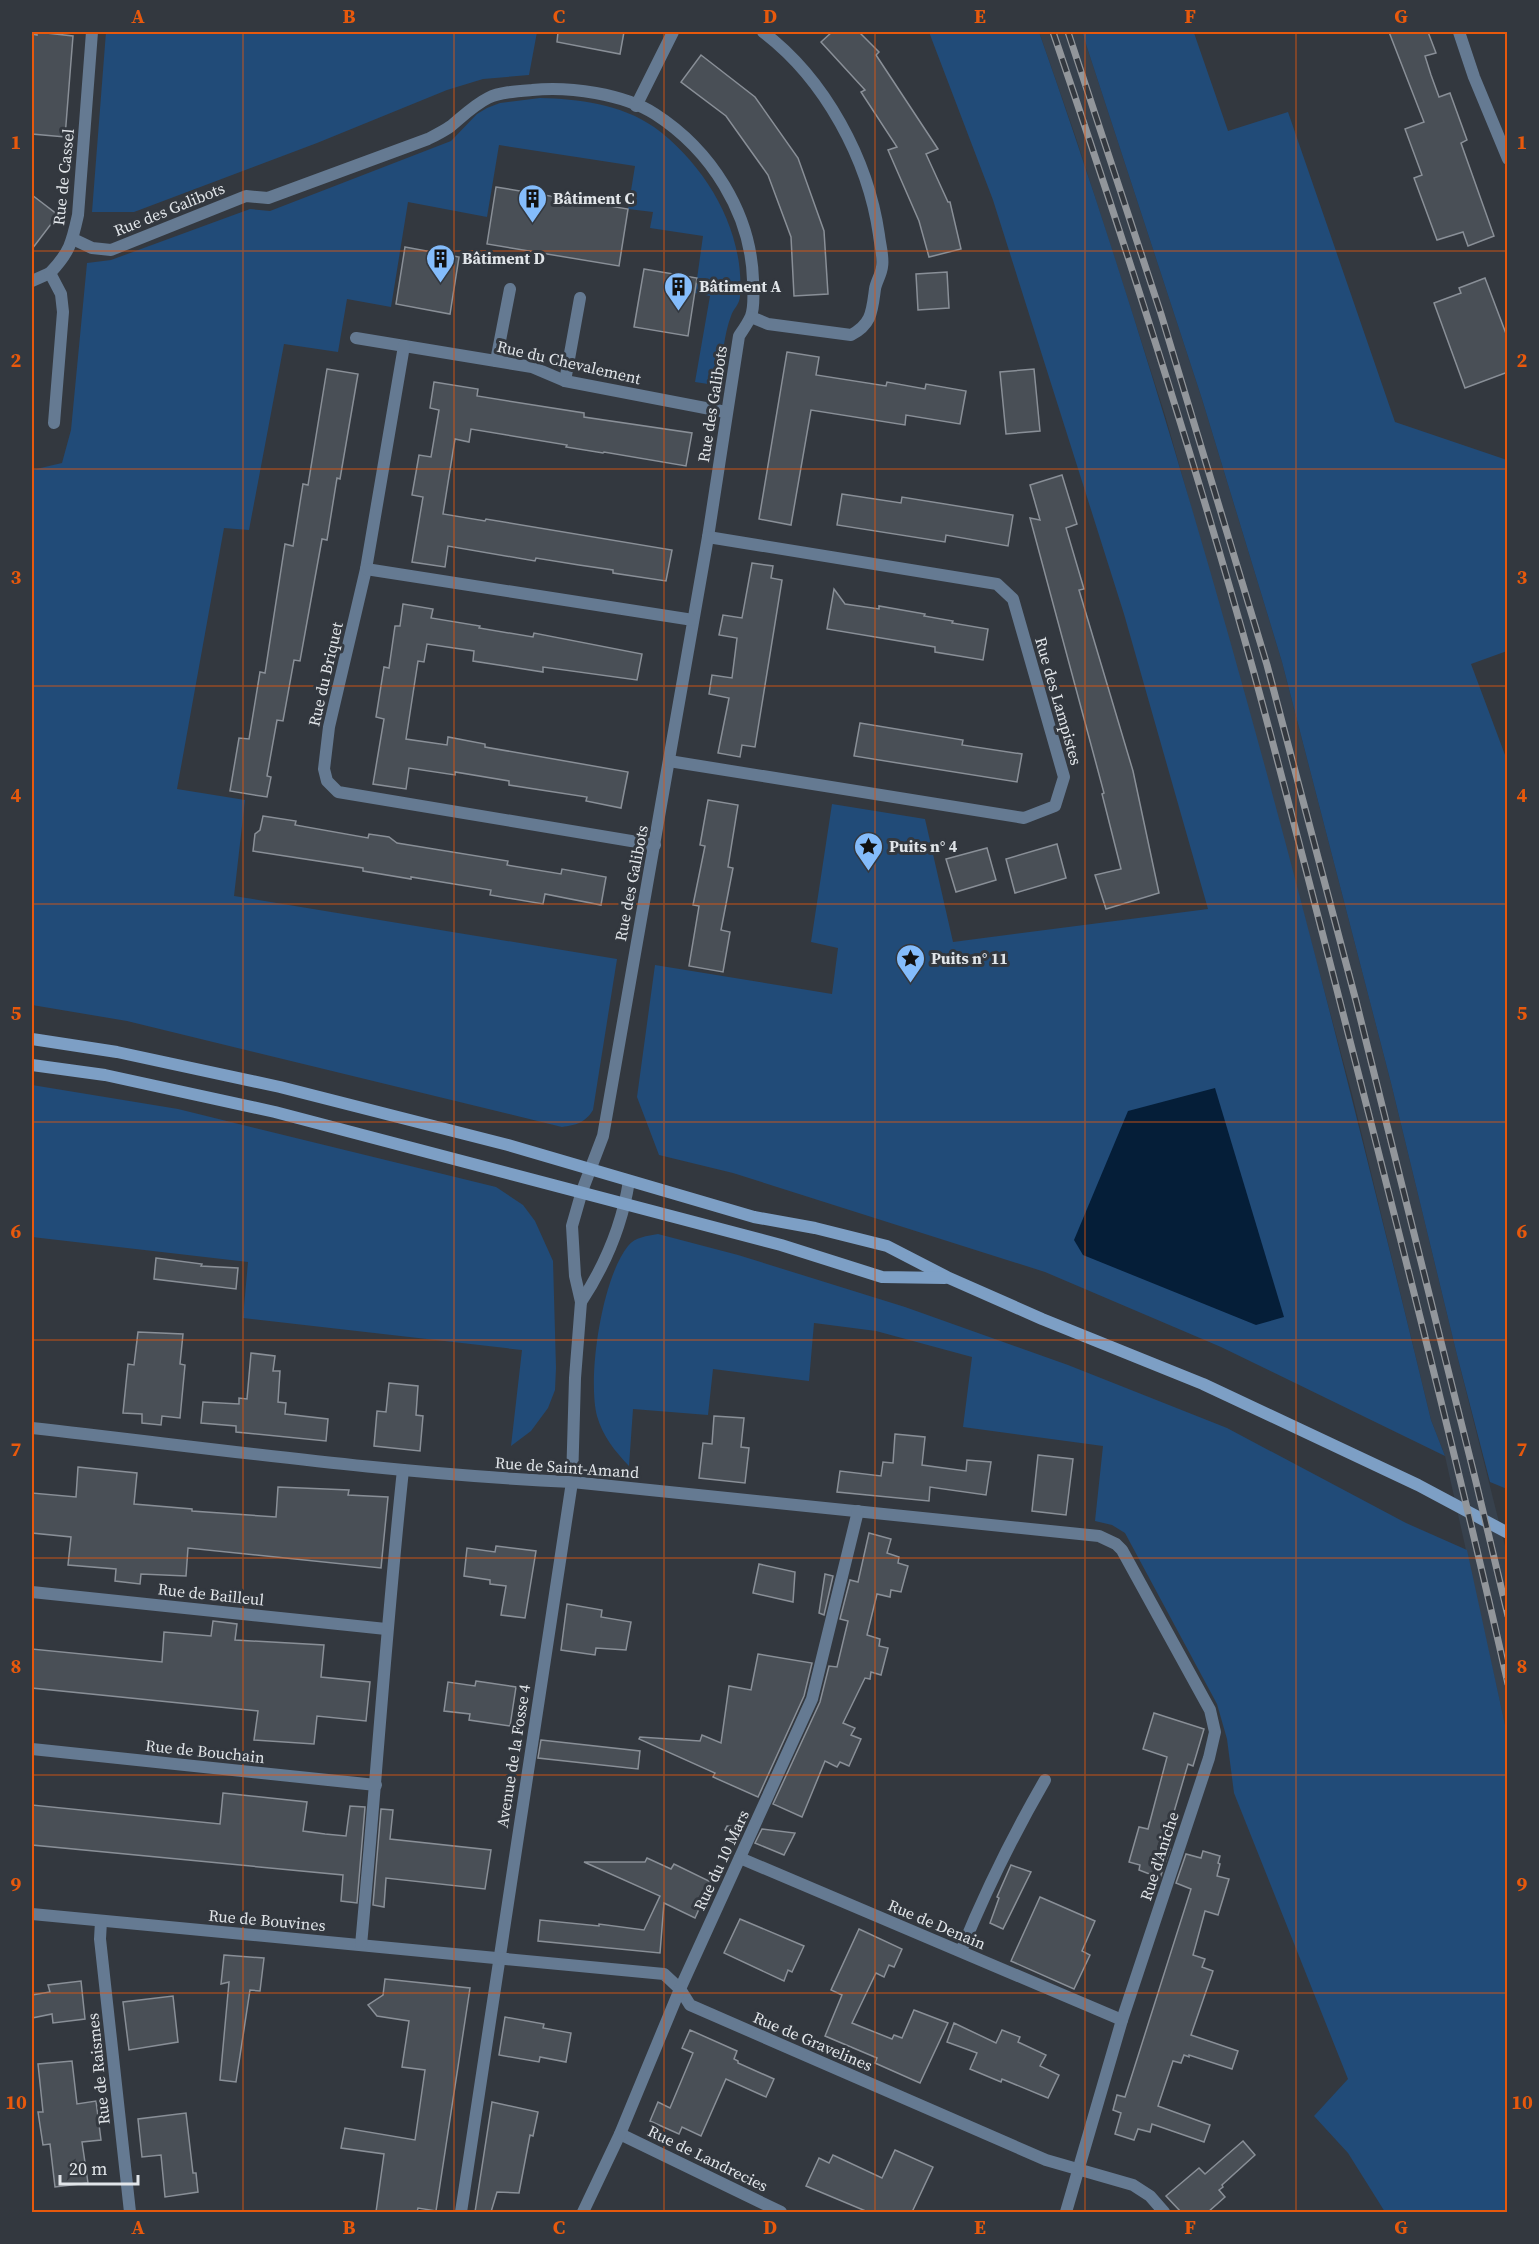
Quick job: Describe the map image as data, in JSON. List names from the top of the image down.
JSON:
{
  "streets": {
    "street": [
      "Rue de Cassel",
      "Rue des Galibots",
      "Rue du Chevalement",
      "Rue du Briquet",
      "Rue des Lampistes",
      "Rue de Saint-Amand",
      "Rue de Bailleul",
      "Rue de Bouchain",
      "Avenue de la Fosse 4",
      "Rue d'Aniche",
      "Rue du 10 Mars",
      "Rue de Bouvines",
      "Rue de Denain",
      "Rue de Gravelines",
      "Rue de Raismes",
      "Rue de Landrecies"
    ]
  },
  "crossings": [
    ["Rue de Cassel", "Rue des Galibots"],
    ["Rue des Galibots", "Rue du Chevalement"],
    ["Rue des Galibots", "Rue du Briquet"],
    ["Rue des Galibots", "Rue des Lampistes"],
    ["Rue des Galibots", "Avenue de la Fosse 4"],
    ["Rue de Saint-Amand", "Avenue de la Fosse 4"],
    ["Rue de Saint-Amand", "Rue d'Aniche"],
    ["Rue de Saint-Amand", "Rue du 10 Mars"],
    ["Avenue de la Fosse 4", "Rue de Bouvines"],
    ["Avenue de la Fosse 4", "Rue de Gravelines"],
    ["Rue d'Aniche", "Rue de Denain"],
    ["Rue d'Aniche", "Rue de Gravelines"],
    ["Rue du 10 Mars", "Rue de Denain"],
    ["Rue du 10 Mars", "Rue de Gravelines"],
    ["Rue du 10 Mars", "Rue de Landrecies"],
    ["Rue de Bouvines", "Rue de Gravelines"],
    ["Rue de Bouvines", "Rue de Raismes"]
  ],
  "places": {
    "building": ["Bâtiment C", "Bâtiment D", "Bâtiment A"],
    "place": ["Puits n° 4", "Puits n° 11"]
  },
  "scale_bar": "20 m",
  "grid": {
    "columns": [
      "A",
      "B",
      "C",
      "D",
      "E",
      "F",
      "G"
    ],
    "rows": [
      "1",
      "2",
      "3",
      "4",
      "5",
      "6",
      "7",
      "8",
      "9",
      "10"
    ]
  }
}
